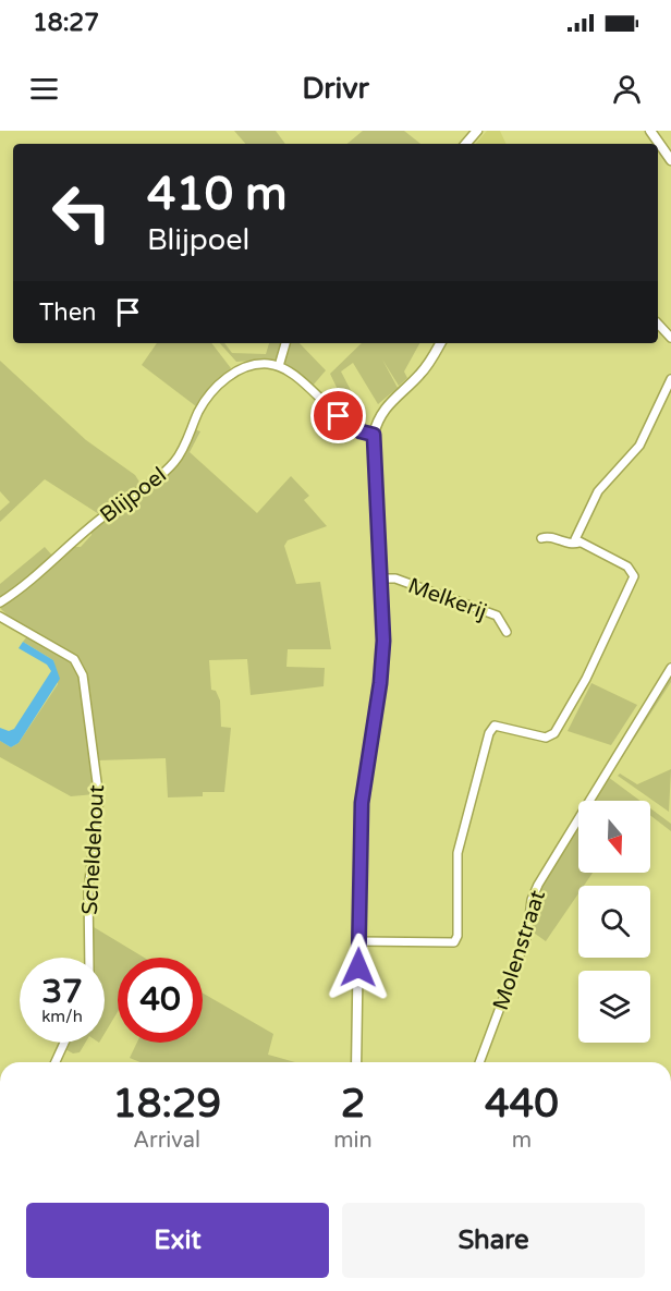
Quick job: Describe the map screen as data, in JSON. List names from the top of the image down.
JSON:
{
  "streets": {
    "street": [
      "Blijpoel",
      "Melkerij",
      "Scheldehout",
      "Molenstraat"
    ]
  },
  "north": "bottom",
  "page": {
    "status": "18:27",
    "header": "Drivr",
    "turn": ["410 m", "Blijpoel"],
    "then": "Then",
    "speed": "37 km/h",
    "limit": "40",
    "eta": [
      "18:29",
      "Arrival",
      "2",
      "min",
      "440",
      "m"
    ],
    "buttons": ["Exit", "Share"]
  }
}
